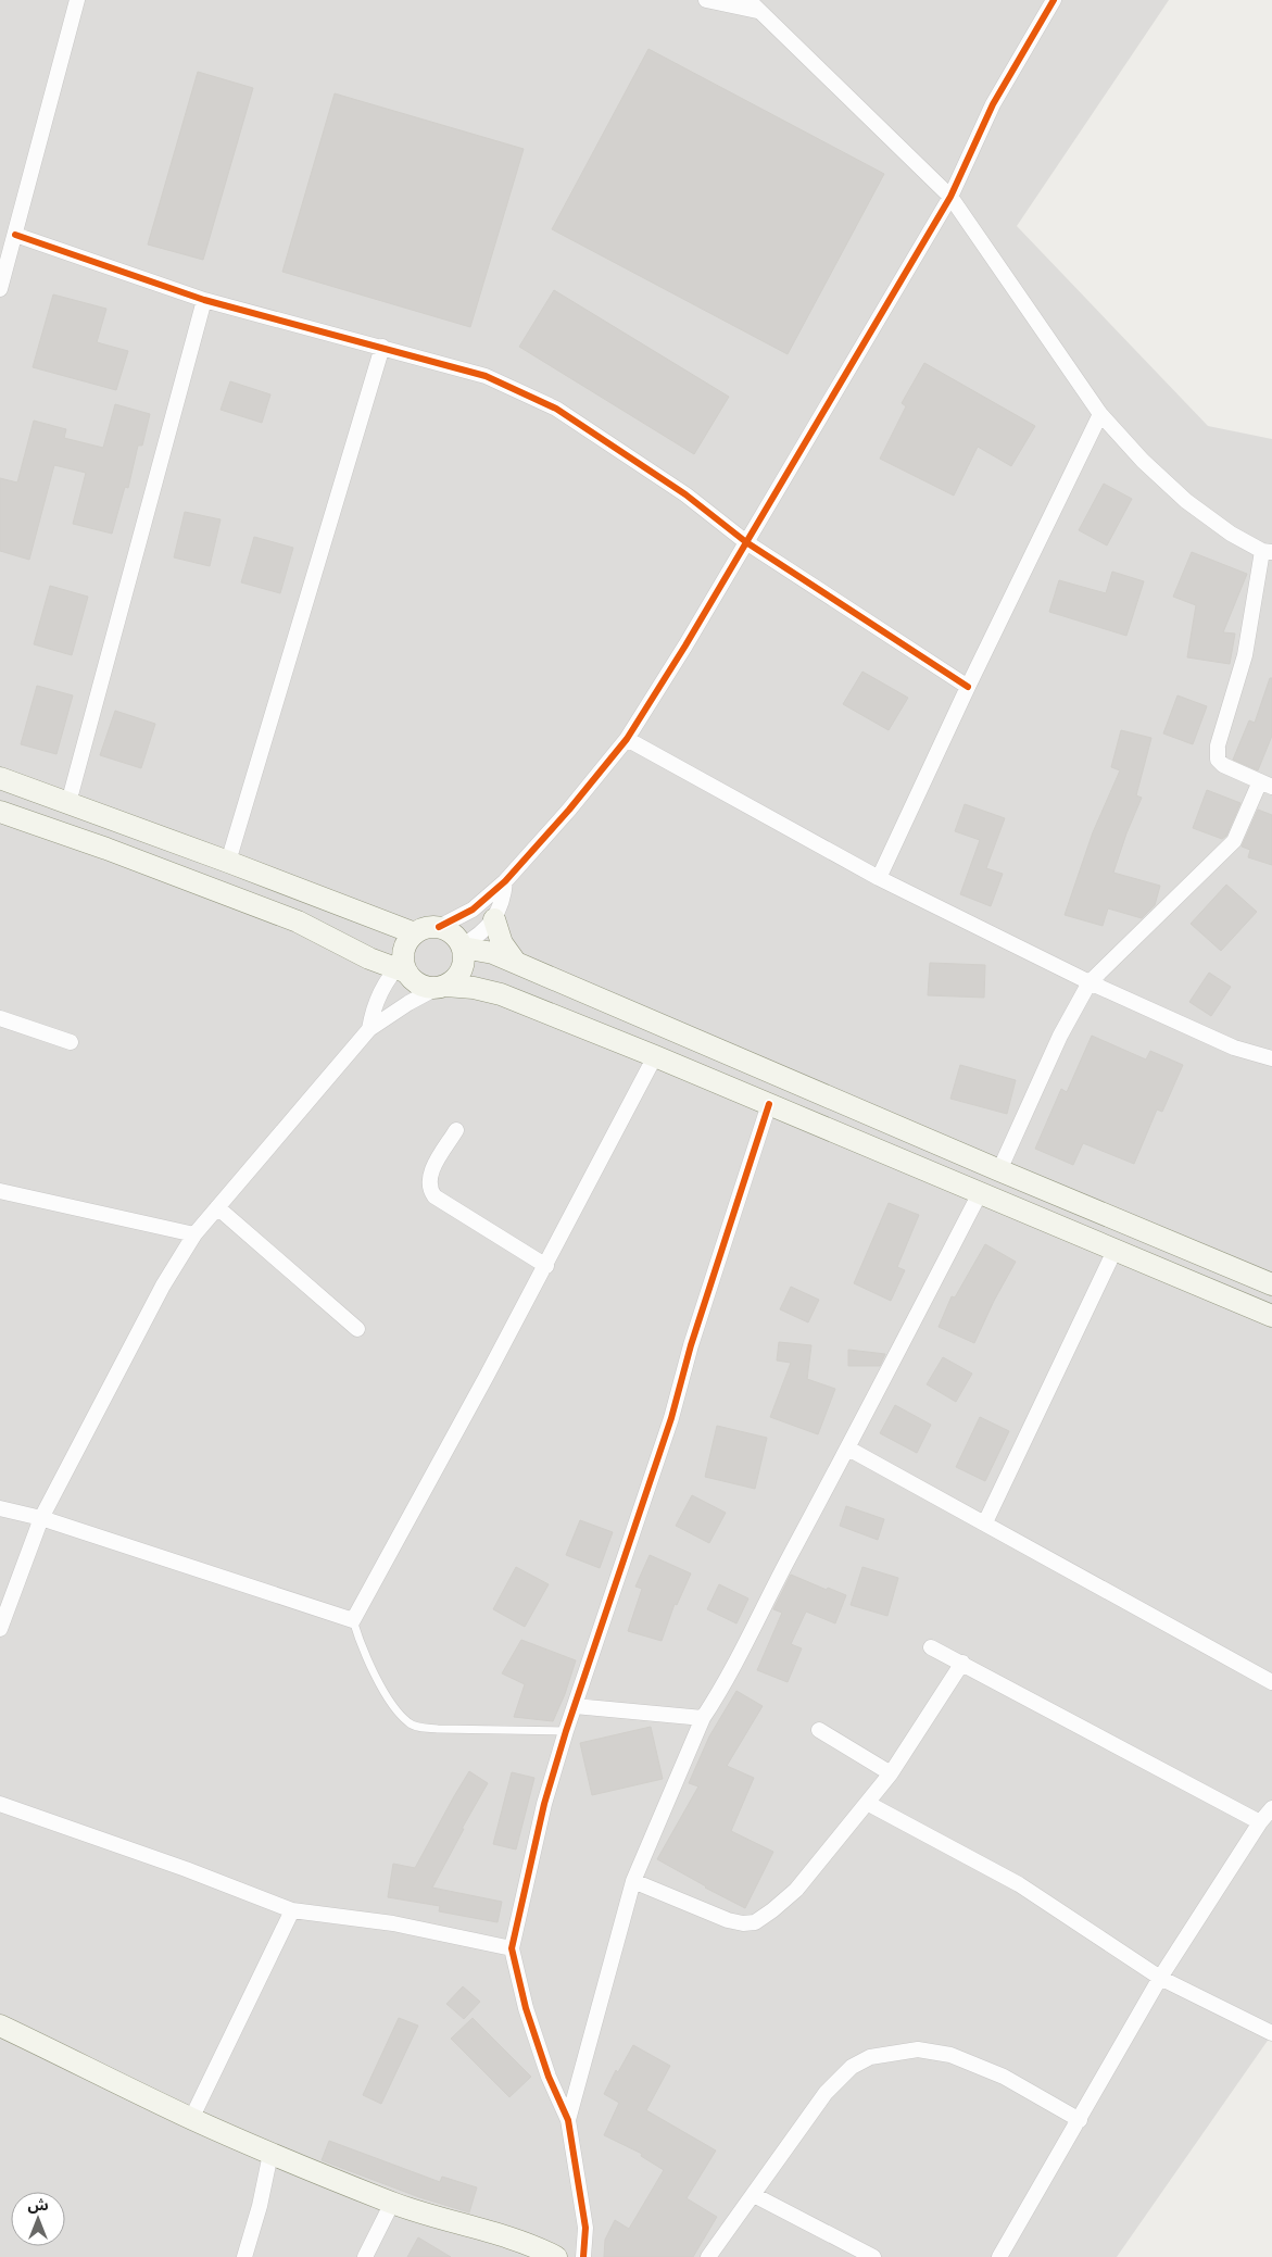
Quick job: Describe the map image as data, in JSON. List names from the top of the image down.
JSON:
{
  "north": "top"
}
